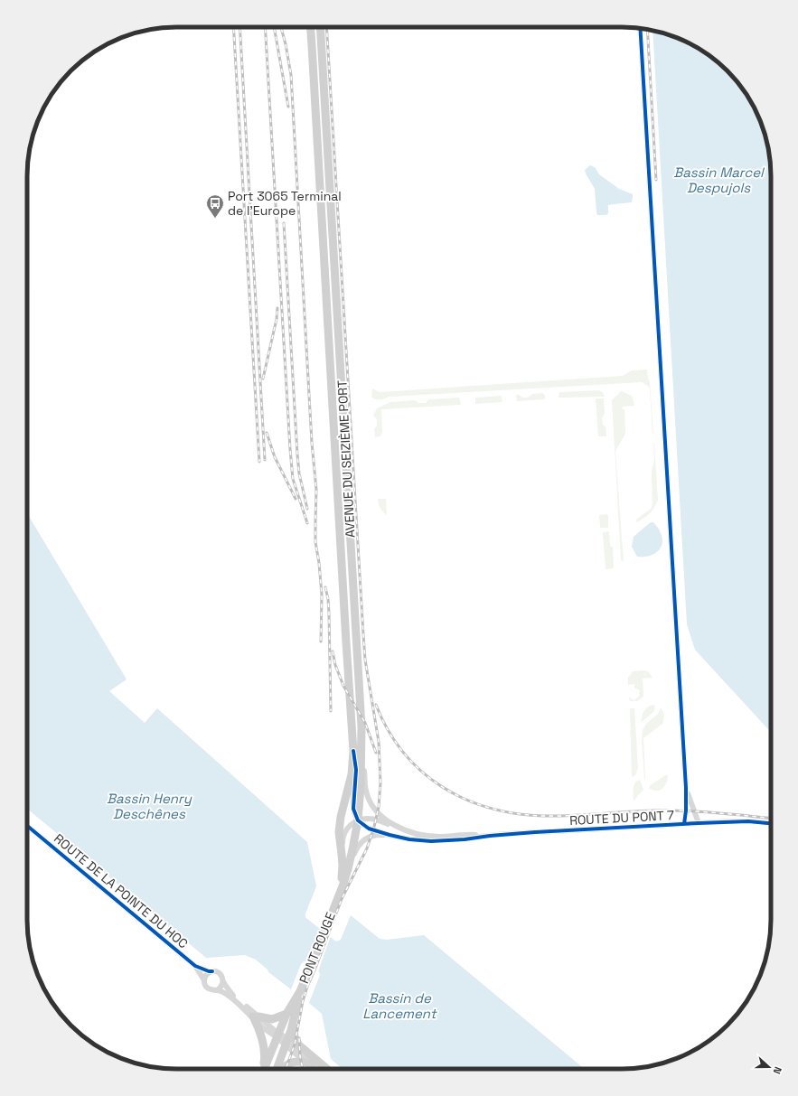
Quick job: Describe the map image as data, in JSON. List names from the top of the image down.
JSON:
{
  "streets": {
    "main road": ["AVENUE DU SEIZIÈME PORT", "PONT ROUGE"],
    "street": ["ROUTE DU PONT 7", "ROUTE DE LA POINTE DU HOC"]
  },
  "crossings": [
    ["AVENUE DU SEIZIÈME PORT", "PONT ROUGE"]
  ],
  "water": ["Bassin Marcel Despujols", "Bassin Henry Deschênes", "Bassin de Lancement"],
  "places": {
    "bus stop": ["Port 3065 Terminal de l'Europe"]
  },
  "north": "right"
}
